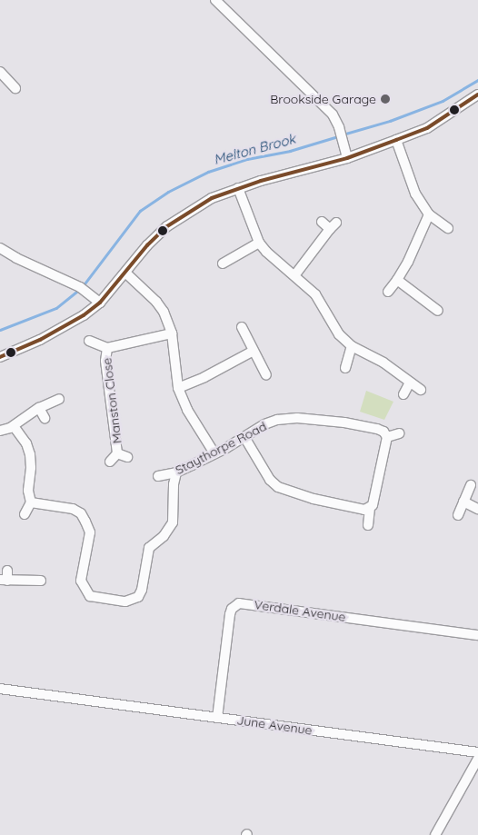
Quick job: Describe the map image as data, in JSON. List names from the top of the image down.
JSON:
{
  "streets": {
    "street": [
      "Manston Close",
      "Staythorpe Road",
      "Verdale Avenue",
      "June Avenue"
    ]
  },
  "crossings": [
    ["Verdale Avenue", "June Avenue"]
  ],
  "water": ["Melton Brook"],
  "places": ["Brookside Garage"]
}
